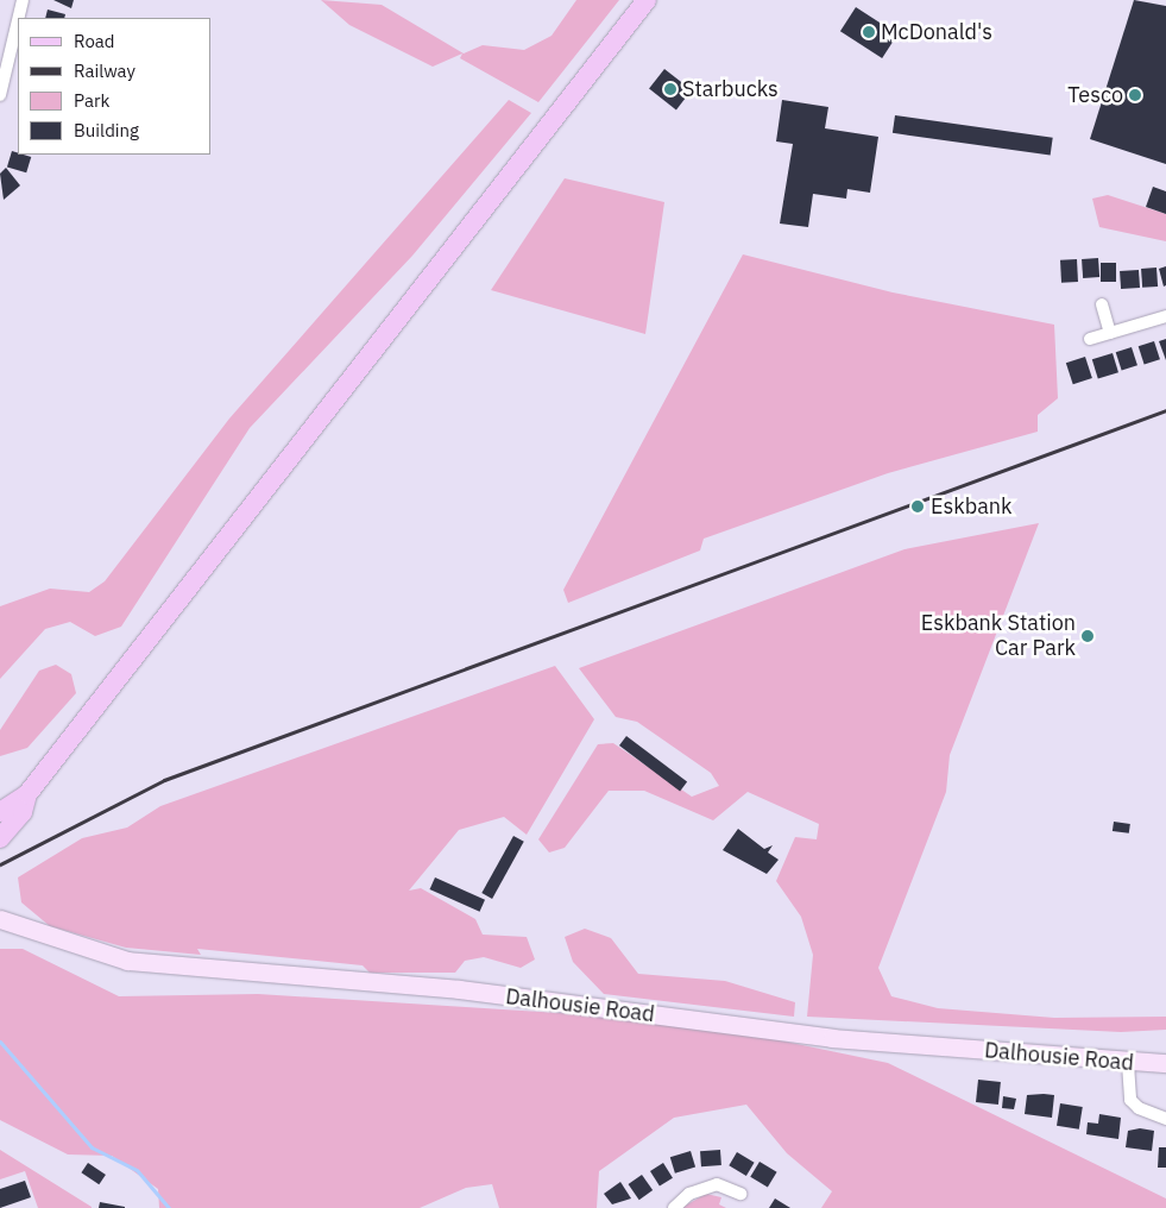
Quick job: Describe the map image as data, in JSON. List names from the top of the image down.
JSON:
{
  "streets": {
    "main road": ["Dalhousie Road"]
  },
  "places": [
    "McDonald's",
    "Starbucks",
    "Tesco",
    "Eskbank",
    "Eskbank Station Car Park"
  ],
  "legend": [
    "Road",
    "Railway",
    "Park",
    "Building"
  ]
}
